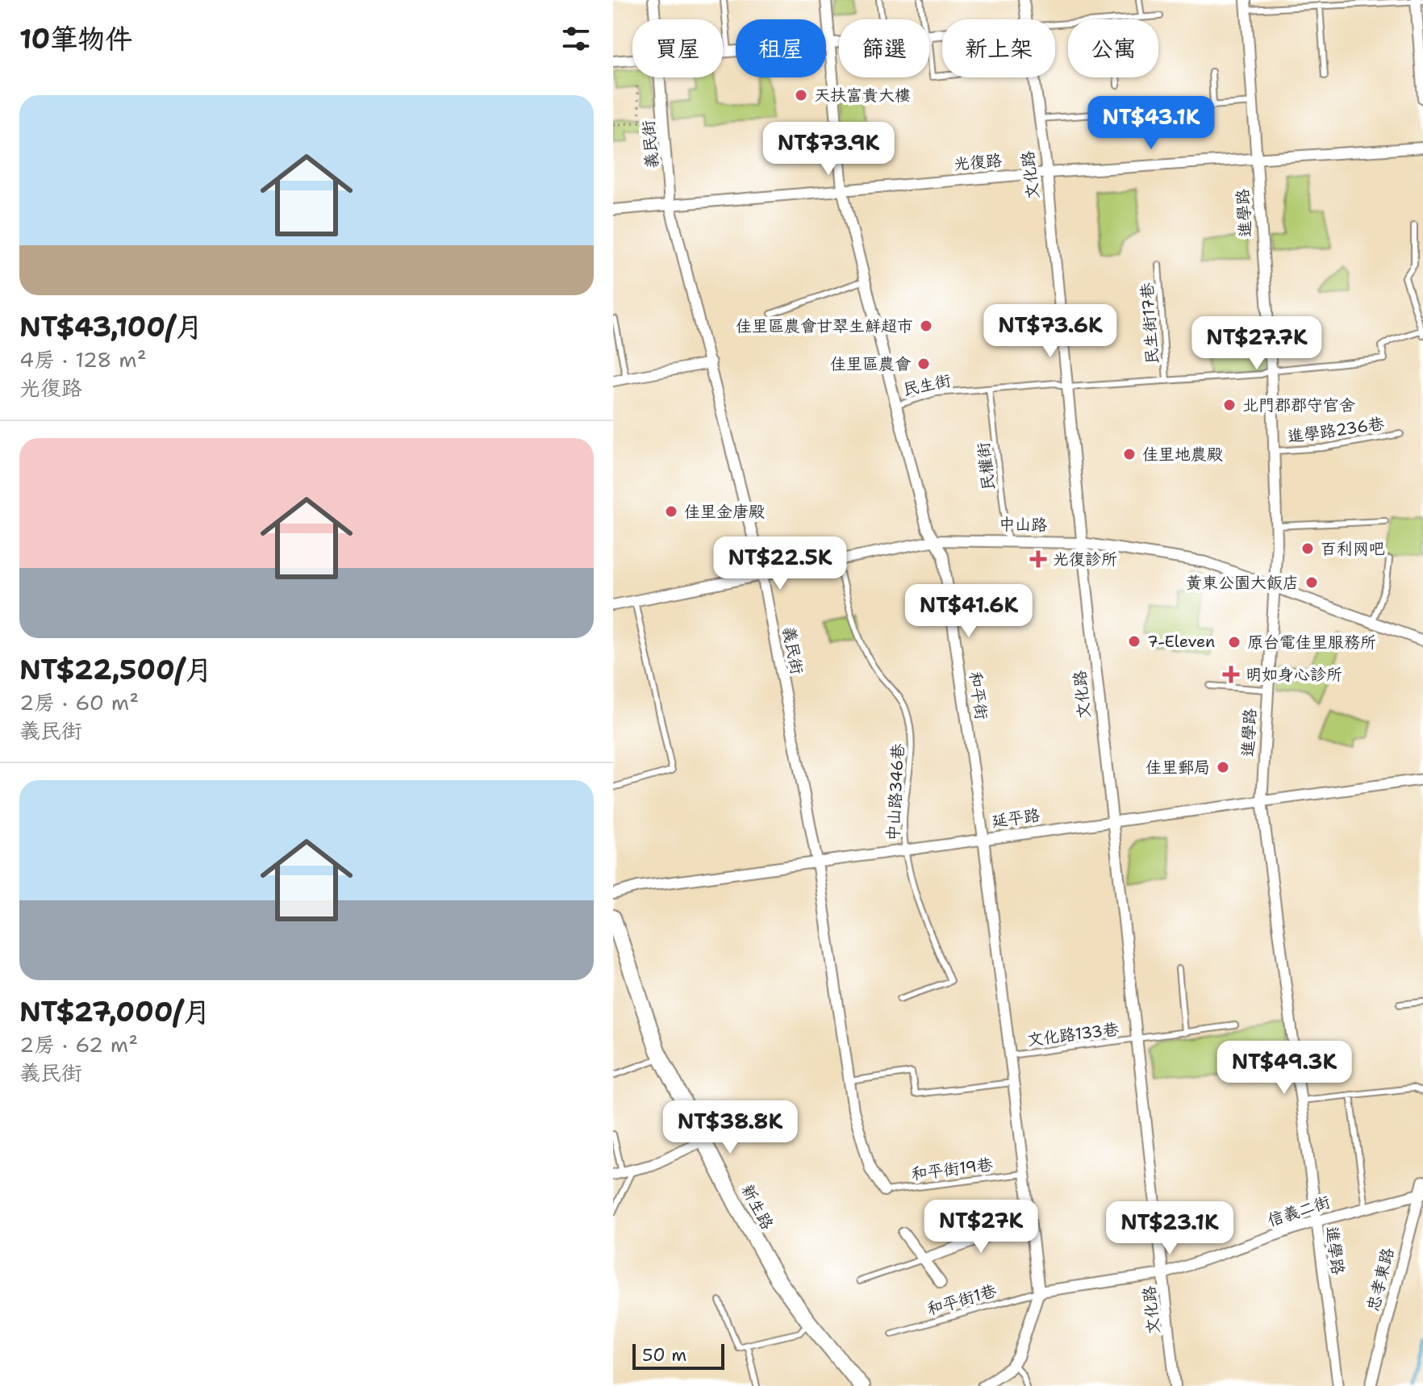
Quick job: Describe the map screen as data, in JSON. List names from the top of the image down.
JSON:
{
  "streets": {
    "main road": ["新生路"],
    "street": [
      "義民街",
      "光復路",
      "文化路",
      "進學路",
      "中山路",
      "和平街",
      "延平路",
      "信義二街",
      "忠孝東路"
    ],
    "lane": [
      "民生街17巷",
      "民生街",
      "進學路236巷",
      "民權街",
      "中山路346巷",
      "文化路133巷",
      "和平街19巷",
      "和平街1巷"
    ]
  },
  "crossings": [
    ["義民街", "光復路"],
    ["義民街", "中山路"],
    ["義民街", "延平路"],
    ["義民街", "和平街19巷"],
    ["光復路", "文化路"],
    ["光復路", "進學路"],
    ["光復路", "和平街"],
    ["文化路", "民生街"],
    ["文化路", "中山路"],
    ["文化路", "延平路"],
    ["文化路", "文化路133巷"],
    ["文化路", "信義二街"],
    ["進學路", "民生街"],
    ["進學路", "進學路236巷"],
    ["進學路", "中山路"],
    ["進學路", "延平路"],
    ["進學路", "信義二街"],
    ["民生街17巷", "民生街"],
    ["民生街", "民權街"],
    ["民生街", "和平街"],
    ["民權街", "中山路"],
    ["中山路", "和平街"],
    ["中山路", "中山路346巷"],
    ["和平街", "延平路"],
    ["和平街", "文化路133巷"],
    ["和平街", "和平街19巷"],
    ["和平街", "信義二街"],
    ["和平街", "和平街1巷"],
    ["中山路346巷", "延平路"],
    ["信義二街", "忠孝東路"],
    ["信義二街", "和平街1巷"]
  ],
  "places": {
    "other": [
      "天扶富貴大樓",
      "佳里區農會甘翠生鮮超市",
      "佳里區農會",
      "北門郡郡守官舍",
      "佳里地農殿",
      "佳里金唐殿",
      "百利网吧",
      "黃東公園大飯店",
      "7-Eleven",
      "原台電佳里服務所",
      "佳里郵局"
    ],
    "health": ["光復診所", "明如身心診所"]
  },
  "scale_bar": "50 m",
  "page": {
    "heading": "10筆物件",
    "chip": [
      "買屋",
      "租屋",
      "篩選",
      "新上架",
      "公寓"
    ],
    "list": [
      {
        "name": "NT$43,100/月",
        "note": "4房 · 128 m² · 光復路"
      },
      {
        "name": "NT$22,500/月",
        "note": "2房 · 60 m² · 義民街"
      },
      {
        "name": "NT$27,000/月",
        "note": "2房 · 62 m² · 義民街"
      }
    ],
    "price": [
      "NT$43.1K",
      "NT$73.9K",
      "NT$73.6K",
      "NT$27.7K",
      "NT$22.5K",
      "NT$41.6K",
      "NT$49.3K",
      "NT$38.8K",
      "NT$27K",
      "NT$23.1K"
    ],
    "scale": "50 m"
  }
}
